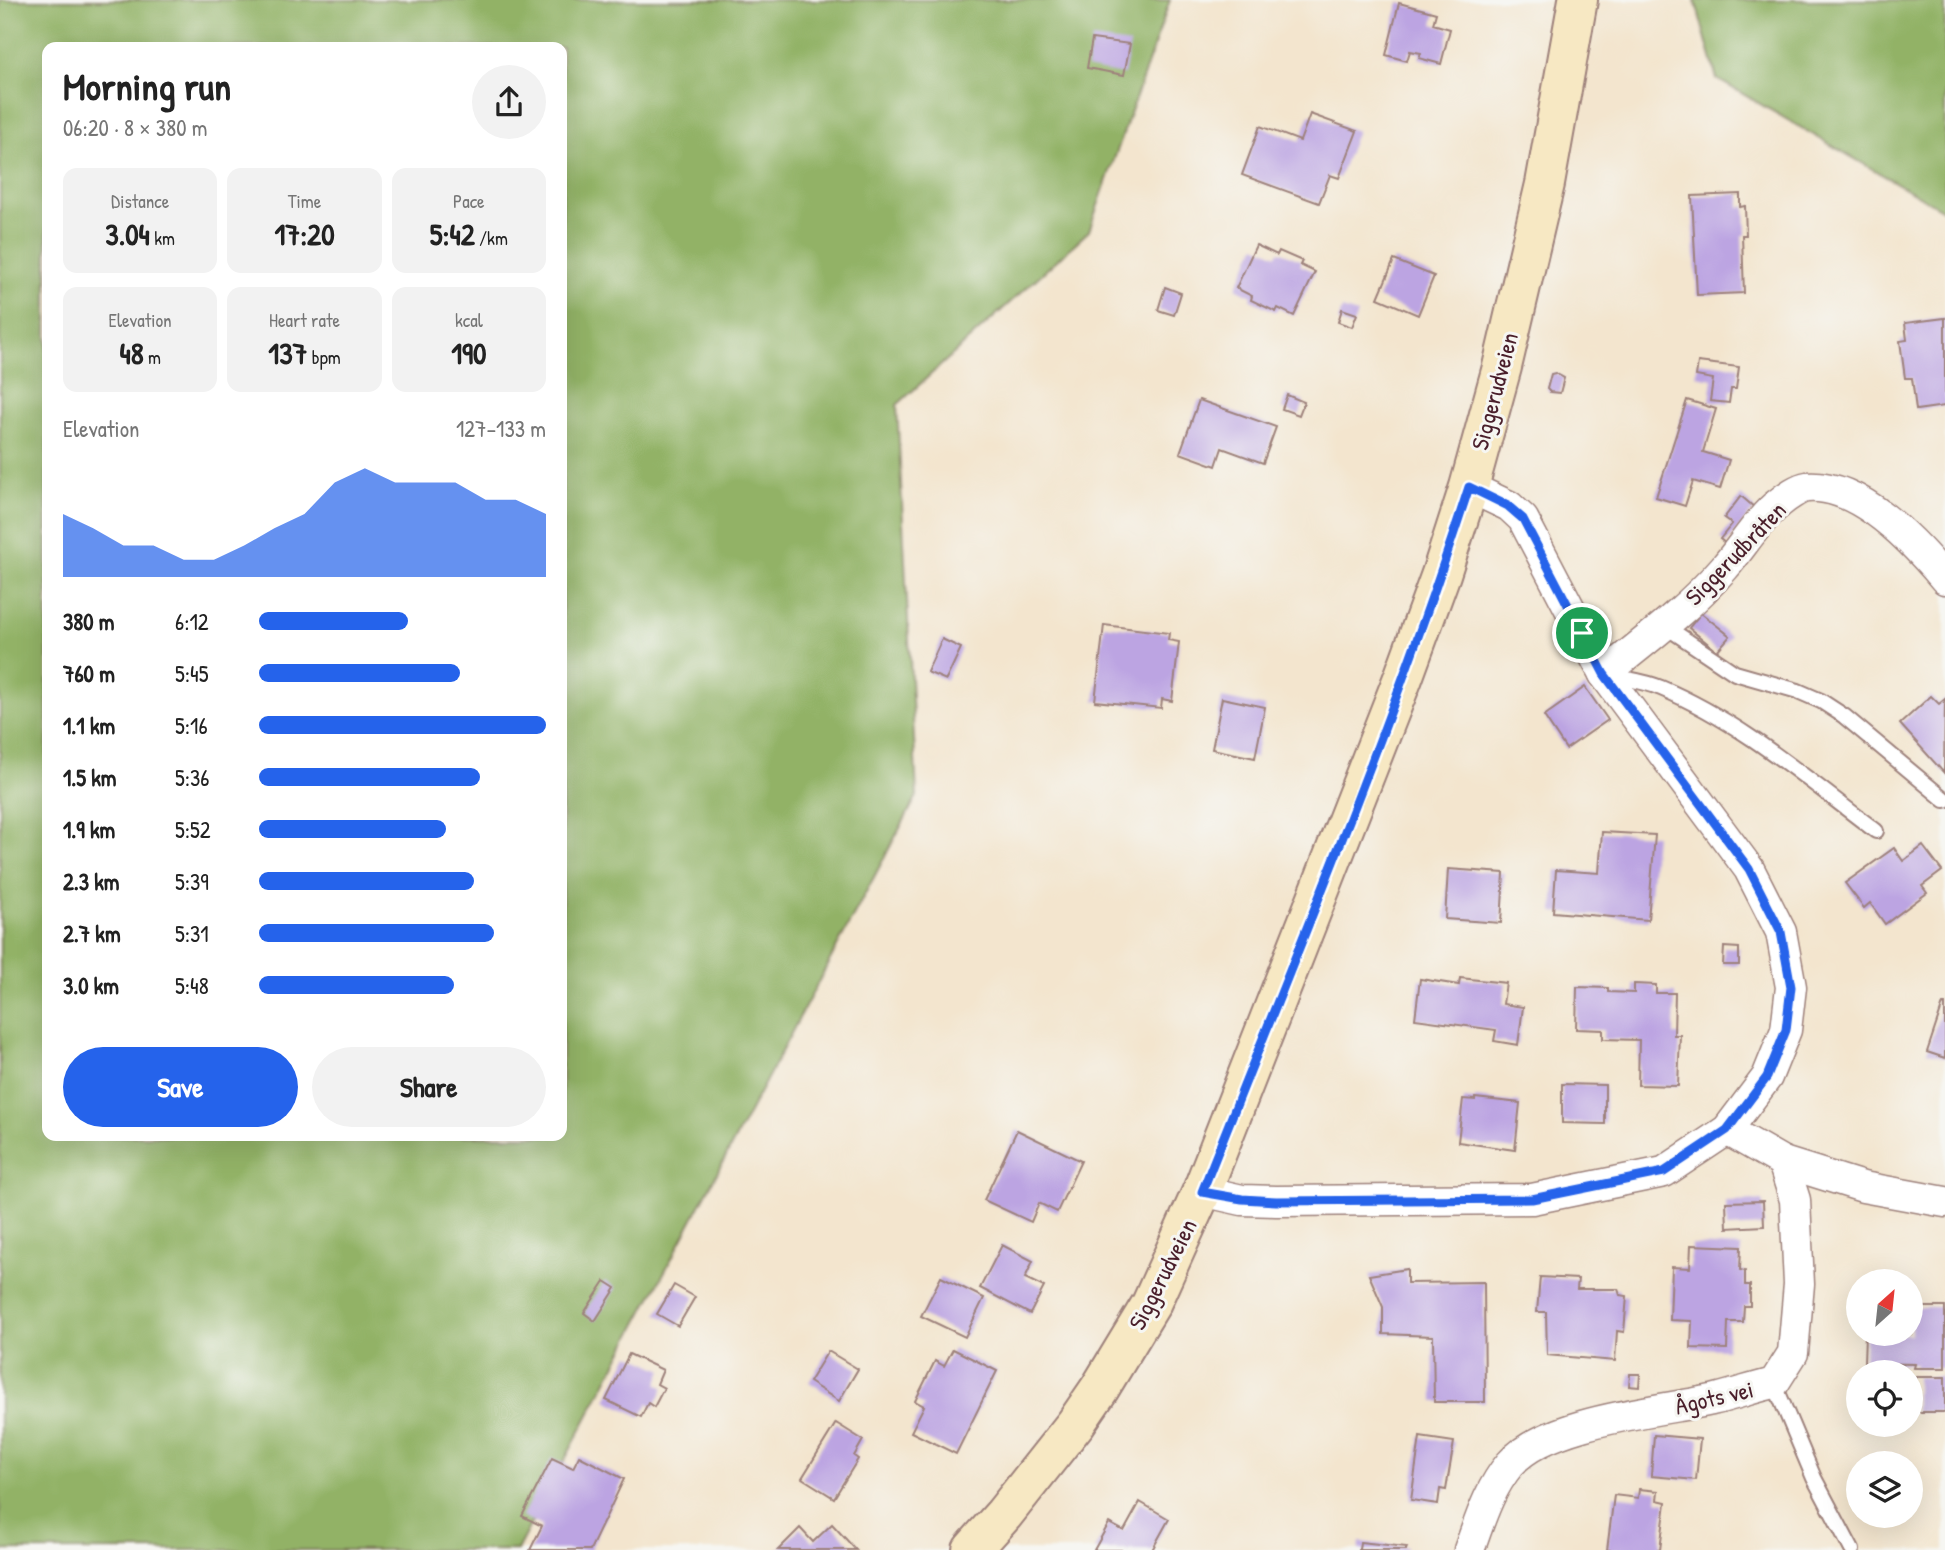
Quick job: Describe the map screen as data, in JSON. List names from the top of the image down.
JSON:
{
  "streets": {
    "main road": ["Siggerudveien"],
    "street": ["Siggerudbråten", "Ågots vei"]
  },
  "north": "top right",
  "page": {
    "heading": ["Morning run", "06:20 · 8 × 380 m"],
    "stats": [
      ["Distance", "3.04 km"],
      ["Time", "17:20"],
      ["Pace", "5:42 /km"],
      ["Elevation", "48 m"],
      ["Heart rate", "137 bpm"],
      ["kcal", "190"]
    ],
    "chart": ["Elevation", "127–133 m"],
    "list": [
      {
        "name": "380 m",
        "note": "6:12"
      },
      {
        "name": "760 m",
        "note": "5:45"
      },
      {
        "name": "1.1 km",
        "note": "5:16"
      },
      {
        "name": "1.5 km",
        "note": "5:36"
      },
      {
        "name": "1.9 km",
        "note": "5:52"
      },
      {
        "name": "2.3 km",
        "note": "5:39"
      },
      {
        "name": "2.7 km",
        "note": "5:31"
      },
      {
        "name": "3.0 km",
        "note": "5:48"
      }
    ],
    "buttons": ["Save", "Share"]
  }
}
